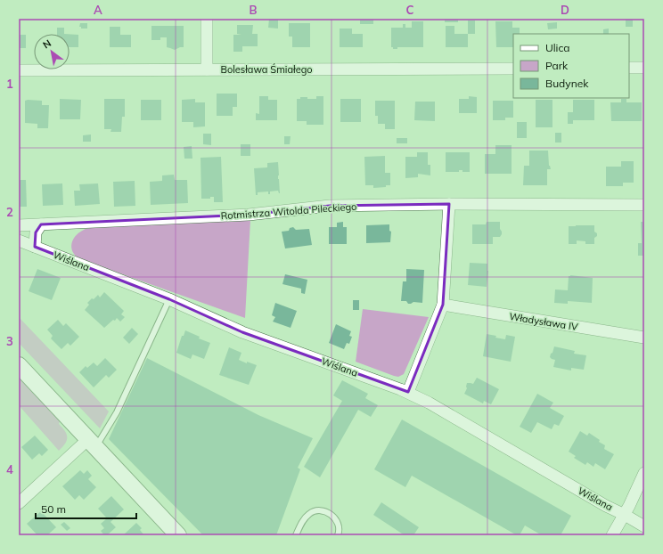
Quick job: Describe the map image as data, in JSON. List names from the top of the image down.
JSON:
{
  "streets": {
    "street": [
      "Bolesława Śmiałego",
      "Rotmistrza Witolda Pileckiego",
      "Wiślana",
      "Władysława IV"
    ]
  },
  "legend": ["Ulica", "Park", "Budynek"],
  "scale_bar": "50 m",
  "north": "top left",
  "grid": {
    "columns": [
      "A",
      "B",
      "C",
      "D"
    ],
    "rows": [
      "1",
      "2",
      "3",
      "4"
    ]
  }
}
